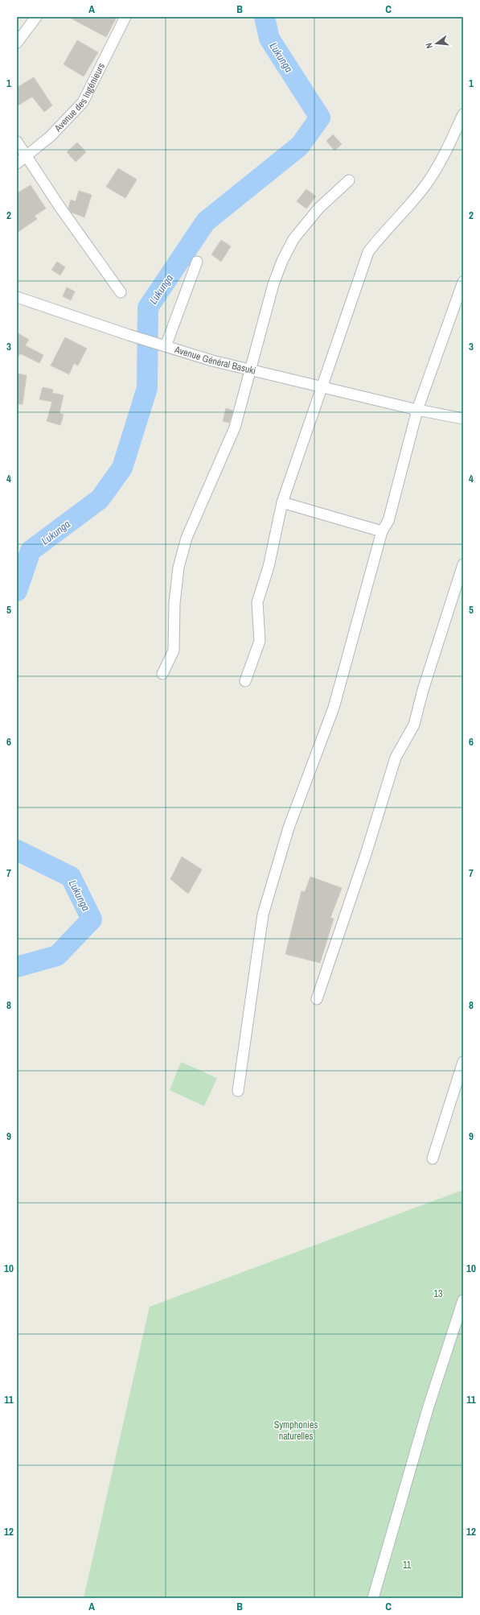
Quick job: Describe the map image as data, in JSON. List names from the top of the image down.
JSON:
{
  "streets": {
    "street": ["Avenue des Ingénieurs", "Avenue Général Basuki"]
  },
  "water": ["Lukunga"],
  "parks": ["13", "Symphonies naturelles", "11"],
  "north": "left",
  "grid": {
    "columns": ["A", "B", "C"],
    "rows": [
      "1",
      "2",
      "3",
      "4",
      "5",
      "6",
      "7",
      "8",
      "9",
      "10",
      "11",
      "12"
    ]
  }
}
